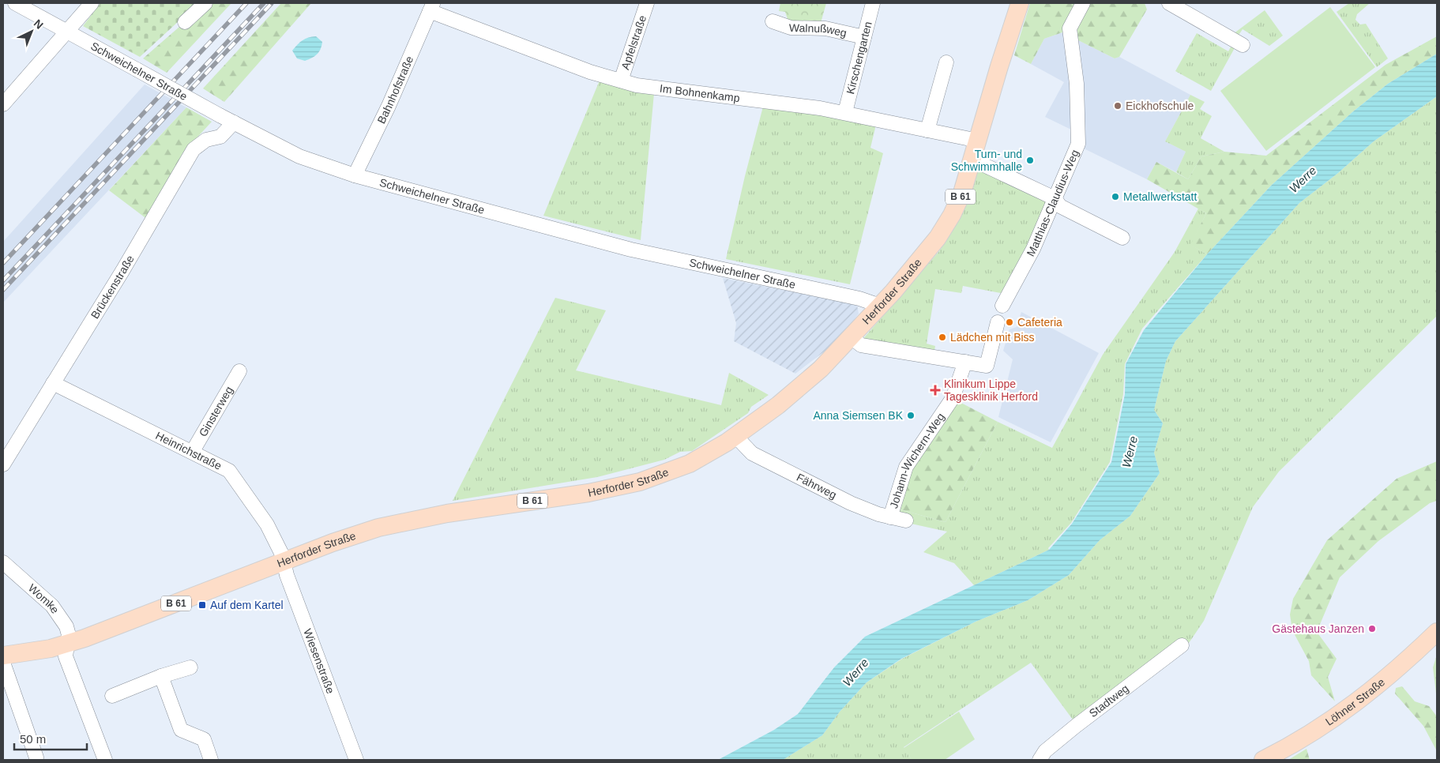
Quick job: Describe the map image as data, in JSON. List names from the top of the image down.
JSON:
{
  "streets": {
    "main road": ["B 61", "Herforder Straße", "Löhner Straße"],
    "street": [
      "Walnußweg",
      "Apfelstraße",
      "Kirschengarten",
      "Schweichelner Straße",
      "Bahnhofstraße",
      "Im Bohnenkamp",
      "Matthias-Claudius-Weg",
      "Brückenstraße",
      "Ginsterweg",
      "Heinrichstraße",
      "Johann-Wichern-Weg",
      "Fährweg",
      "Womke",
      "Wiesenstraße",
      "Stadtweg"
    ]
  },
  "crossings": [
    ["Walnußweg", "Kirschengarten"],
    ["Apfelstraße", "Im Bohnenkamp"],
    ["Kirschengarten", "Im Bohnenkamp"],
    ["Schweichelner Straße", "Bahnhofstraße"],
    ["Schweichelner Straße", "Brückenstraße"],
    ["Schweichelner Straße", "Herforder Straße"],
    ["Bahnhofstraße", "Im Bohnenkamp"],
    ["Im Bohnenkamp", "Herforder Straße"],
    ["Brückenstraße", "Heinrichstraße"],
    ["Herforder Straße", "Heinrichstraße"],
    ["Herforder Straße", "Fährweg"],
    ["Herforder Straße", "Womke"],
    ["Herforder Straße", "Wiesenstraße"],
    ["Ginsterweg", "Heinrichstraße"],
    ["Heinrichstraße", "Wiesenstraße"],
    ["Johann-Wichern-Weg", "Fährweg"]
  ],
  "water": ["Werre"],
  "places": {
    "other": [
      "Eickhofschule",
      "Turn- und Schwimmhalle",
      "Metallwerkstatt",
      "Cafeteria",
      "Lädchen mit Biss",
      "Anna Siemsen BK",
      "Gästehaus Janzen"
    ],
    "health": ["Klinikum Lippe Tagesklinik Herford"],
    "transit": ["Auf dem Kartel"]
  },
  "scale_bar": "50 m",
  "north": "top right"
}
